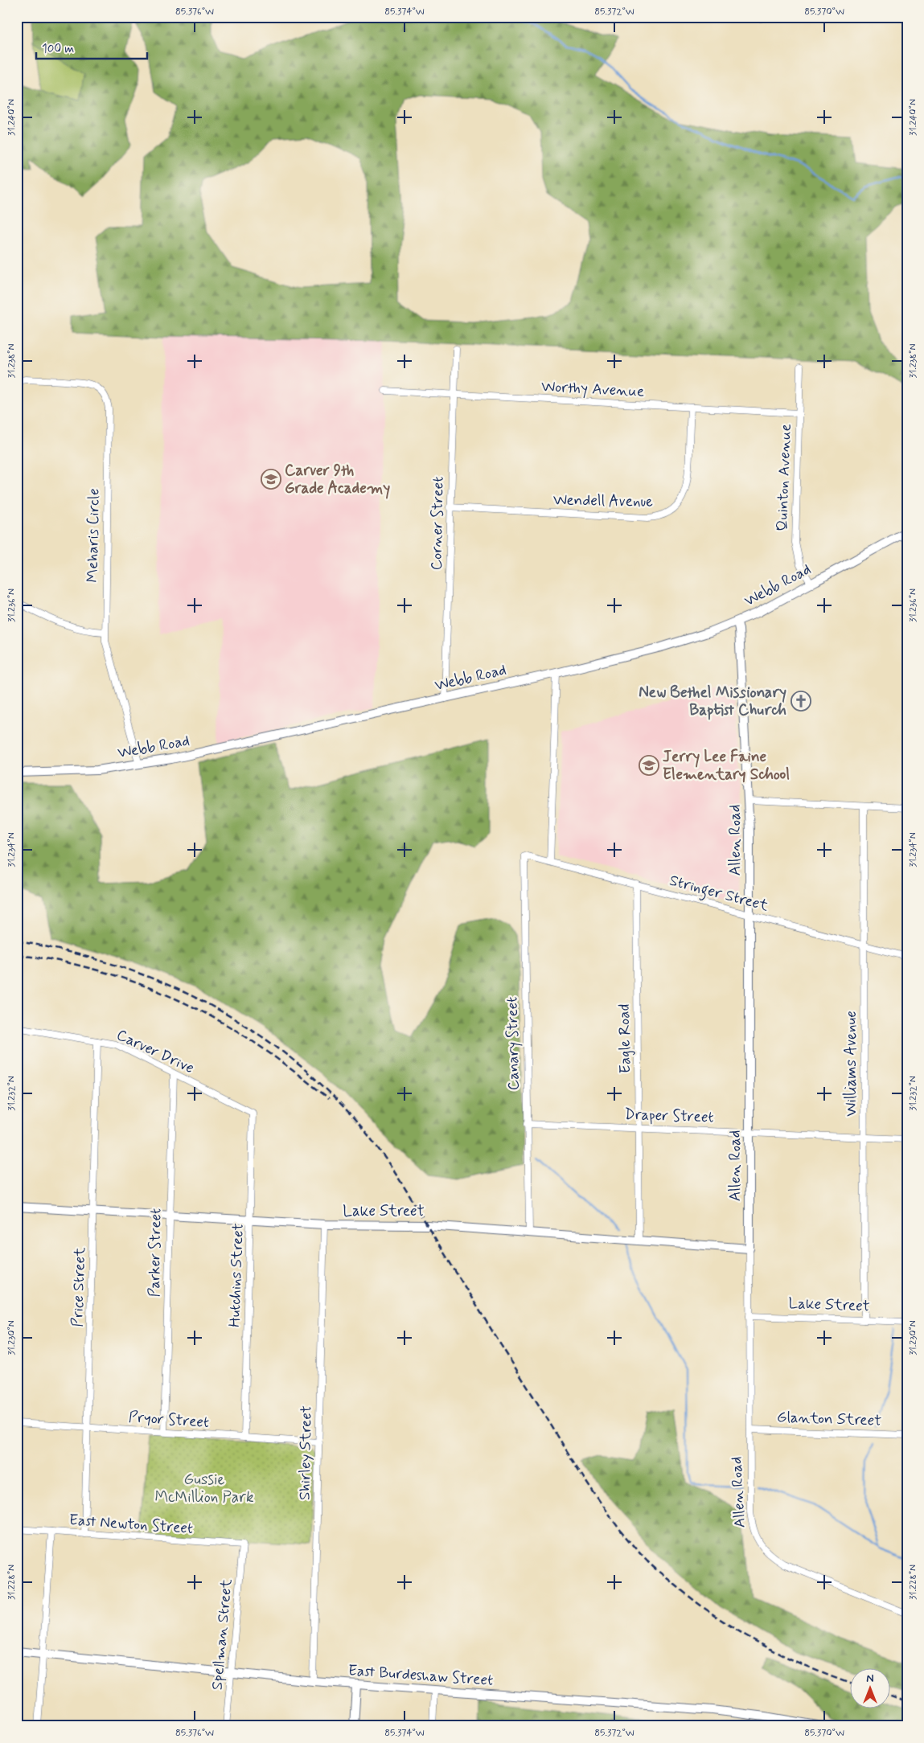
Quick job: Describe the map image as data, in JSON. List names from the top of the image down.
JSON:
{
  "streets": {
    "street": [
      "Worthy Avenue",
      "Quinton Avenue",
      "Wendell Avenue",
      "Corner Street",
      "Meharis Circle",
      "Webb Road",
      "Allen Road",
      "Stringer Street",
      "Eagle Road",
      "Canary Street",
      "Carver Drive",
      "Williams Avenue",
      "Draper Street",
      "Lake Street",
      "Parker Street",
      "Hutchins Street",
      "Price Street",
      "Glanton Street",
      "Pryor Street",
      "Shirley Street",
      "East Newton Street",
      "Spellman Street",
      "East Burdeshaw Street"
    ]
  },
  "crossings": [
    ["Worthy Avenue", "Quinton Avenue"],
    ["Worthy Avenue", "Wendell Avenue"],
    ["Worthy Avenue", "Corner Street"],
    ["Quinton Avenue", "Webb Road"],
    ["Wendell Avenue", "Corner Street"],
    ["Corner Street", "Webb Road"],
    ["Meharis Circle", "Webb Road"],
    ["Webb Road", "Allen Road"],
    ["Allen Road", "Stringer Street"],
    ["Allen Road", "Draper Street"],
    ["Allen Road", "Lake Street"],
    ["Allen Road", "Glanton Street"],
    ["Stringer Street", "Eagle Road"],
    ["Stringer Street", "Canary Street"],
    ["Stringer Street", "Williams Avenue"],
    ["Eagle Road", "Draper Street"],
    ["Eagle Road", "Lake Street"],
    ["Canary Street", "Draper Street"],
    ["Canary Street", "Lake Street"],
    ["Carver Drive", "Parker Street"],
    ["Carver Drive", "Hutchins Street"],
    ["Carver Drive", "Price Street"],
    ["Williams Avenue", "Draper Street"],
    ["Williams Avenue", "Lake Street"],
    ["Lake Street", "Parker Street"],
    ["Lake Street", "Hutchins Street"],
    ["Lake Street", "Price Street"],
    ["Lake Street", "Shirley Street"],
    ["Parker Street", "Pryor Street"],
    ["Hutchins Street", "Pryor Street"],
    ["Price Street", "Pryor Street"],
    ["Price Street", "East Newton Street"],
    ["Pryor Street", "Shirley Street"],
    ["Shirley Street", "East Burdeshaw Street"],
    ["East Newton Street", "Spellman Street"],
    ["Spellman Street", "East Burdeshaw Street"]
  ],
  "parks": ["Gussie McMillion Park"],
  "places": {
    "school or university": ["Carver 9th Grade Academy", "Jerry Lee Faine Elementary School"],
    "church": ["New Bethel Missionary Baptist Church"]
  },
  "scale_bar": "100 m",
  "north": "top",
  "coordinates": [
    "85.376°W",
    "85.374°W",
    "85.372°W",
    "85.370°W",
    "31.240°N",
    "31.238°N",
    "31.236°N",
    "31.234°N",
    "31.232°N",
    "31.230°N",
    "31.228°N"
  ]
}
